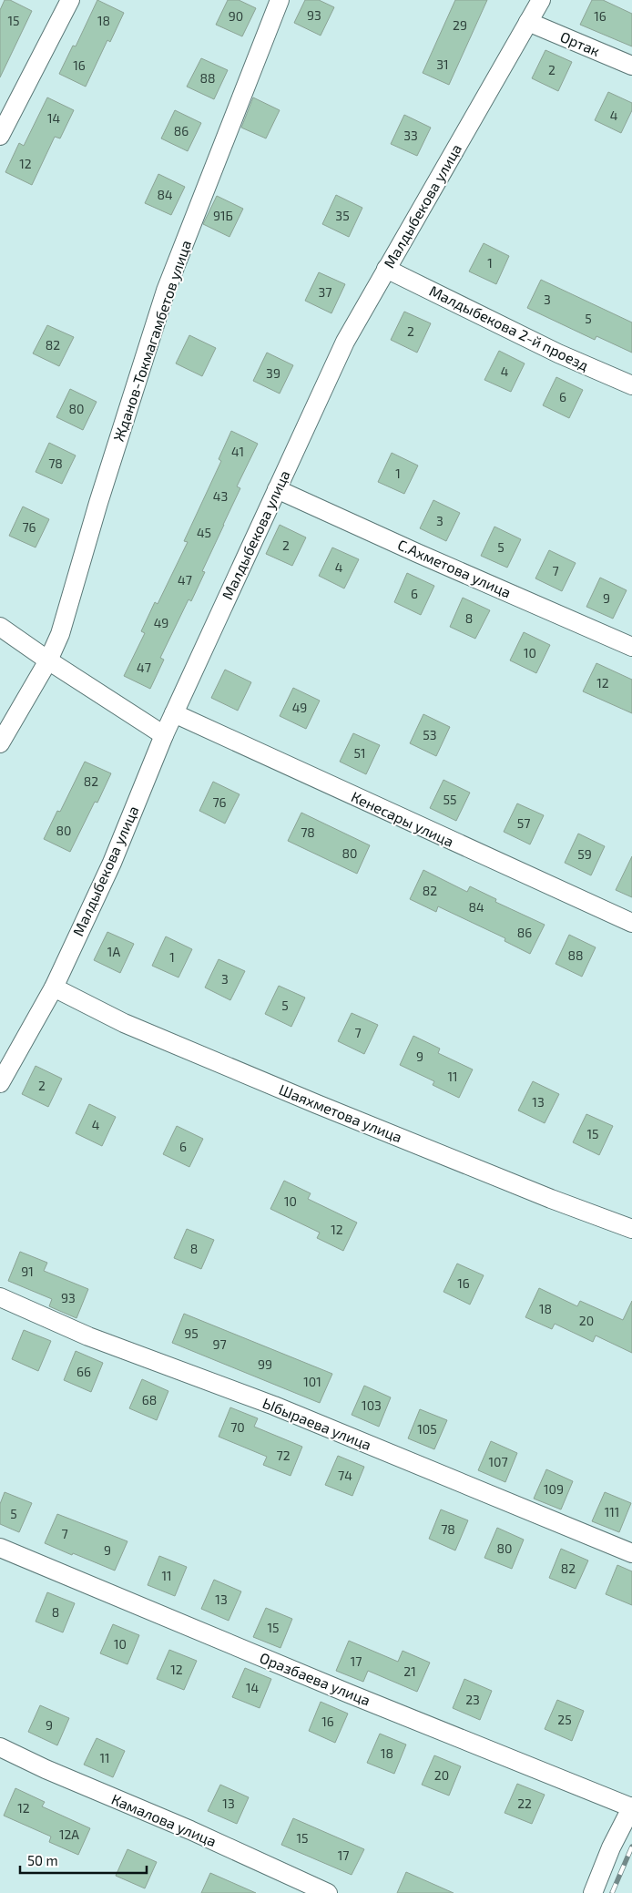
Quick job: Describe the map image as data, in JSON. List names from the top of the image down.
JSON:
{
  "streets": {
    "street": [
      "Ортак",
      "Малдыбекова улица",
      "Малдыбекова 2-й проезд",
      "Жданов-Токмагамбетов улица",
      "С.Ахметова улица",
      "Кенесары улица",
      "Шаяхметова улица",
      "Ыбыраева улица",
      "Оразбаева улица",
      "Камалова улица"
    ]
  },
  "crossings": [
    ["Ортак", "Малдыбекова улица"],
    ["Малдыбекова улица", "Малдыбекова 2-й проезд"],
    ["Малдыбекова улица", "С.Ахметова улица"],
    ["Малдыбекова улица", "Кенесары улица"],
    ["Малдыбекова улица", "Шаяхметова улица"]
  ],
  "house_numbers": [
    "93",
    "90",
    "16",
    "15",
    "18",
    "29",
    "31",
    "16",
    "2",
    "88",
    "4",
    "14",
    "86",
    "33",
    "12",
    "84",
    "91Б",
    "35",
    "1",
    "37",
    "3",
    "5",
    "2",
    "82",
    "4",
    "39",
    "6",
    "80",
    "41",
    "78",
    "1",
    "43",
    "3",
    "76",
    "45",
    "2",
    "5",
    "4",
    "7",
    "47",
    "6",
    "9",
    "8",
    "49",
    "10",
    "47",
    "12",
    "49",
    "53",
    "51",
    "82",
    "55",
    "76",
    "57",
    "80",
    "78",
    "80",
    "59",
    "82",
    "84",
    "86",
    "1А",
    "88",
    "1",
    "3",
    "5",
    "7",
    "9",
    "11",
    "2",
    "13",
    "4",
    "15",
    "6",
    "10",
    "12",
    "8",
    "91",
    "16",
    "93",
    "18",
    "20",
    "95",
    "97",
    "99",
    "66",
    "101",
    "68",
    "103",
    "70",
    "105",
    "72",
    "107",
    "74",
    "109",
    "111",
    "5",
    "78",
    "7",
    "80",
    "9",
    "82",
    "11",
    "13",
    "8",
    "15",
    "10",
    "17",
    "12",
    "21",
    "14",
    "23",
    "25",
    "16",
    "9",
    "18",
    "11",
    "20",
    "13",
    "22",
    "12",
    "12А",
    "15",
    "17"
  ],
  "scale_bar": "50 m"
}
